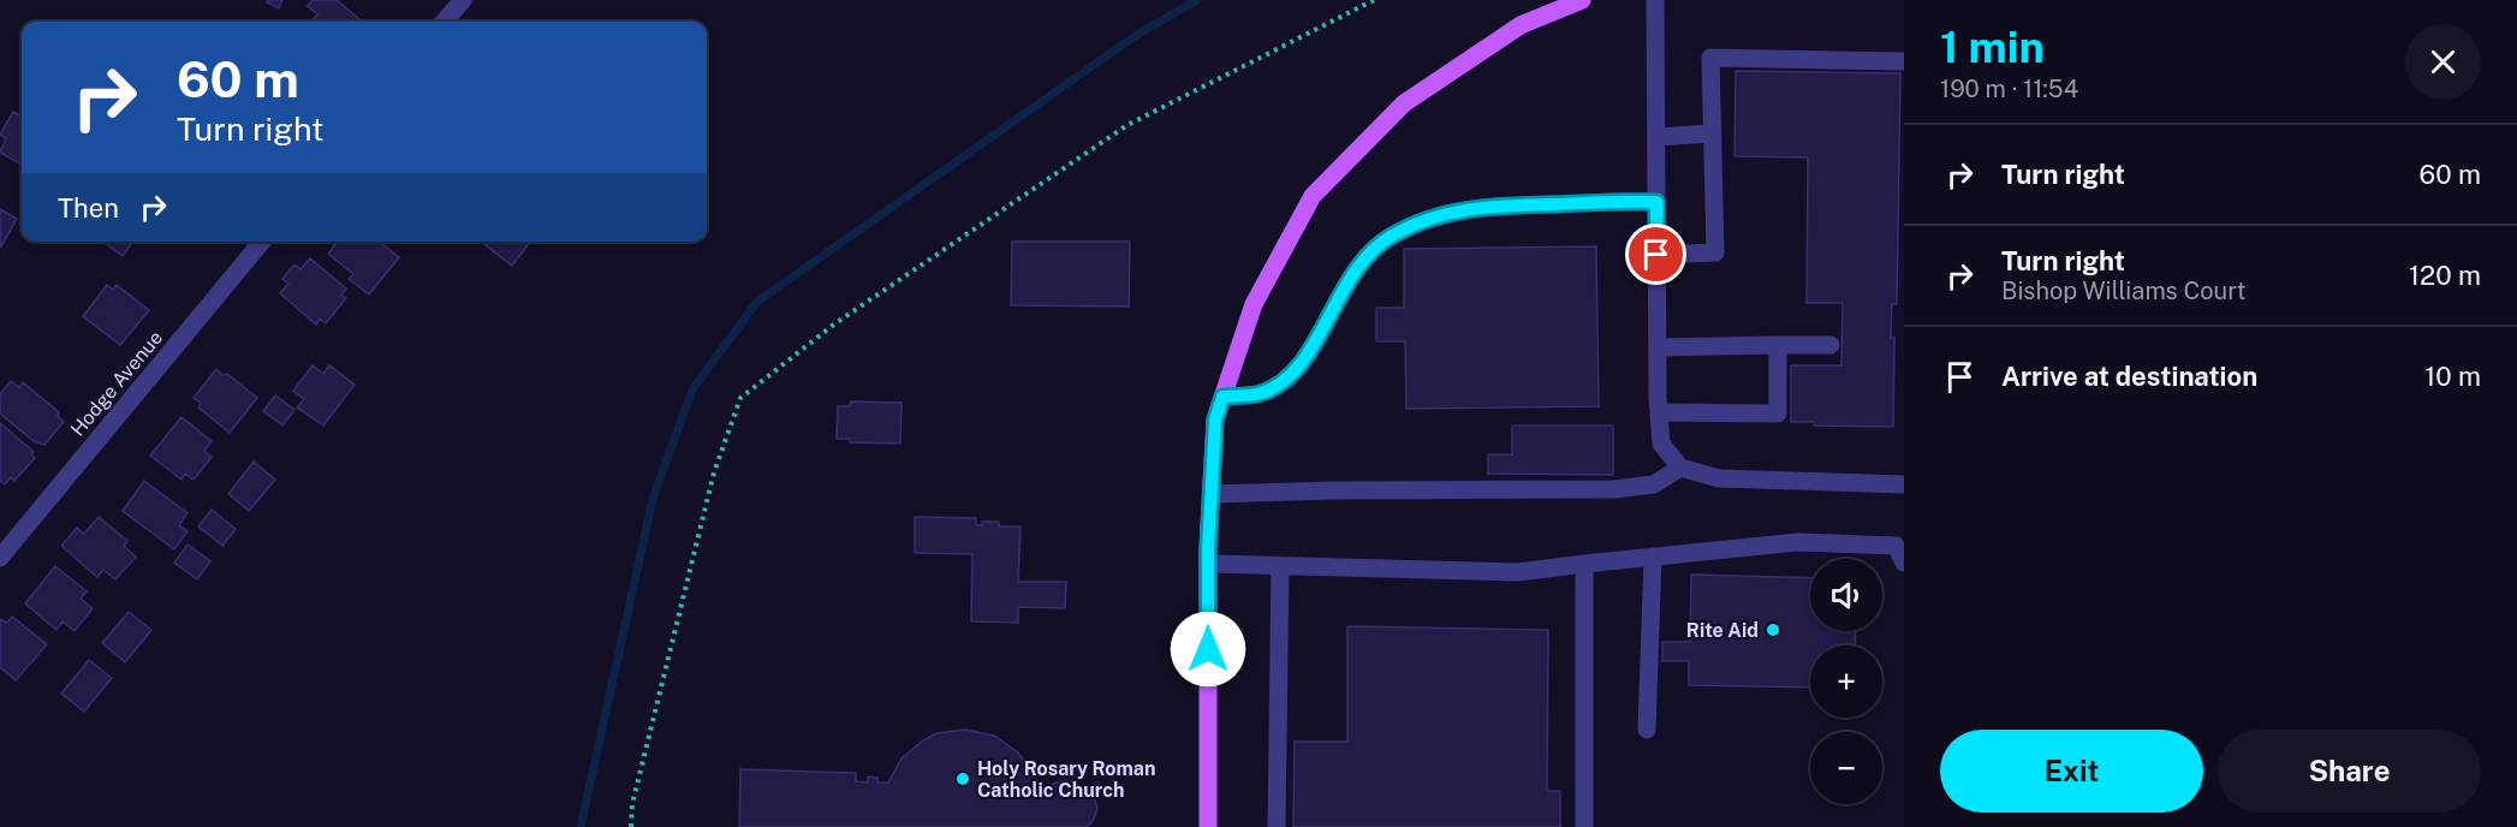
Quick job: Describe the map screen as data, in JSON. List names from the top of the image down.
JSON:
{
  "streets": {
    "street": ["Hodge Avenue"]
  },
  "places": ["Rite Aid", "Holy Rosary Roman Catholic Church"],
  "page": {
    "heading": ["1 min", "190 m · 11:54"],
    "turn": ["60 m", "Turn right"],
    "list": [
      {
        "name": "Turn right",
        "value": "60 m"
      },
      {
        "name": "Turn right",
        "note": "Bishop Williams Court",
        "value": "120 m"
      },
      {
        "name": "Arrive at destination",
        "value": "10 m"
      }
    ],
    "then": "Then",
    "map_buttons": ["+", "−"],
    "buttons": ["Exit", "Share"]
  }
}
